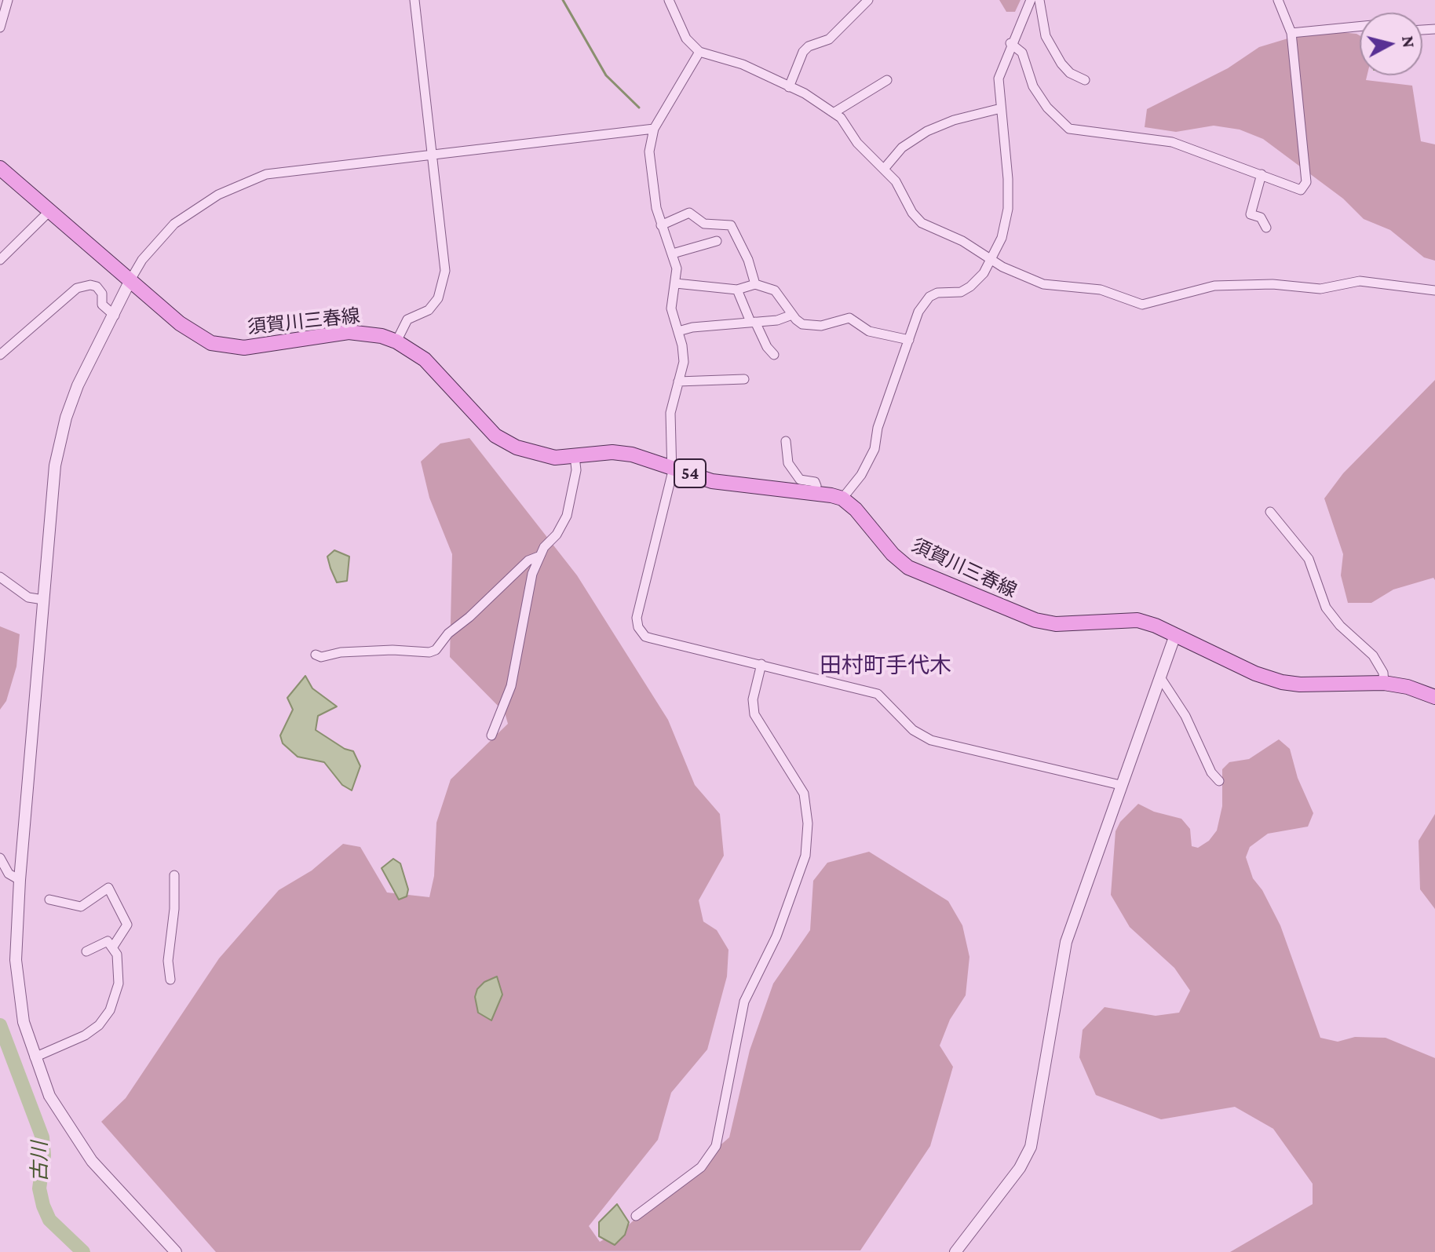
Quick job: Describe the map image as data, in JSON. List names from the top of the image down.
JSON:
{
  "streets": {
    "main road": ["須賀川三春線", "54"]
  },
  "districts": ["田村町手代木"],
  "water": ["古川"],
  "north": "right"
}
